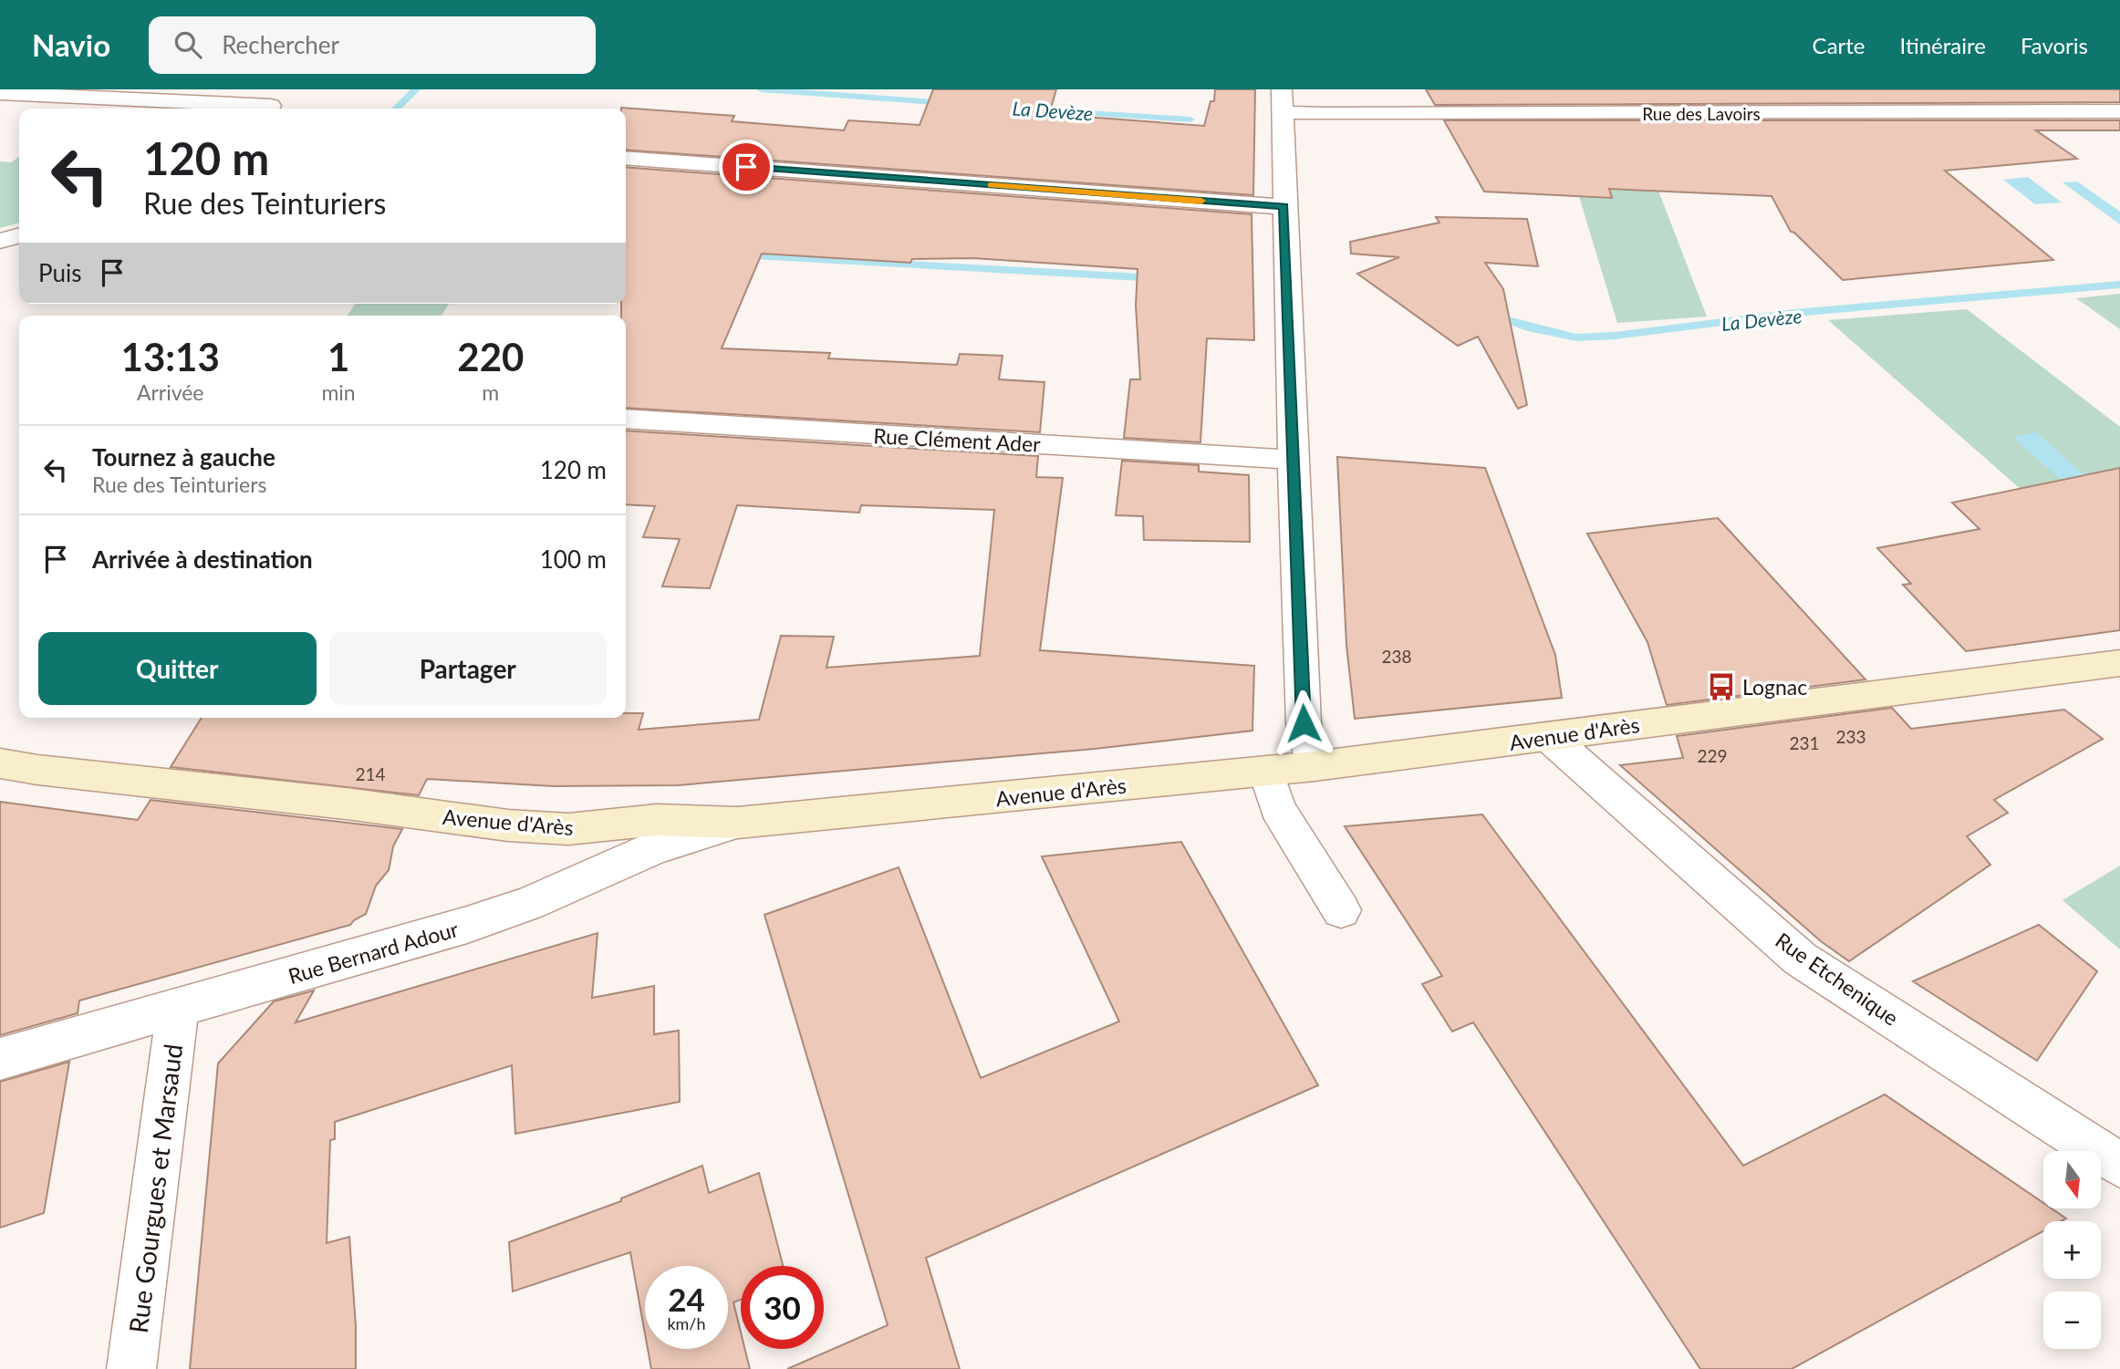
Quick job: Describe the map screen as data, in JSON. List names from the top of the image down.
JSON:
{
  "streets": {
    "main road": ["Avenue d'Arès"],
    "street": [
      "Rue des Lavoirs",
      "Rue Clément Ader",
      "Rue Bernard Adour",
      "Rue Etchenique",
      "Rue Gourgues et Marsaud"
    ]
  },
  "crossings": [
    ["Avenue d'Arès", "Rue Bernard Adour"],
    ["Avenue d'Arès", "Rue Etchenique"],
    ["Rue Bernard Adour", "Rue Gourgues et Marsaud"]
  ],
  "water": ["La Devèze"],
  "places": {
    "bus stop": ["Lognac"]
  },
  "house_numbers": [
    "238",
    "233",
    "231",
    "229",
    "214"
  ],
  "north": "bottom",
  "page": {
    "header": "Navio",
    "search": "Rechercher",
    "nav": ["Carte", "Itinéraire", "Favoris"],
    "turn": ["120 m", "Rue des Teinturiers"],
    "then": "Puis",
    "eta": [
      "13:13",
      "Arrivée",
      "1",
      "min",
      "220",
      "m"
    ],
    "list": [
      {
        "name": "Tournez à gauche",
        "note": "Rue des Teinturiers",
        "value": "120 m"
      },
      {
        "name": "Arrivée à destination",
        "value": "100 m"
      }
    ],
    "buttons": ["Quitter", "Partager"],
    "map_buttons": ["+", "−"],
    "speed": "24 km/h",
    "limit": "30"
  }
}
